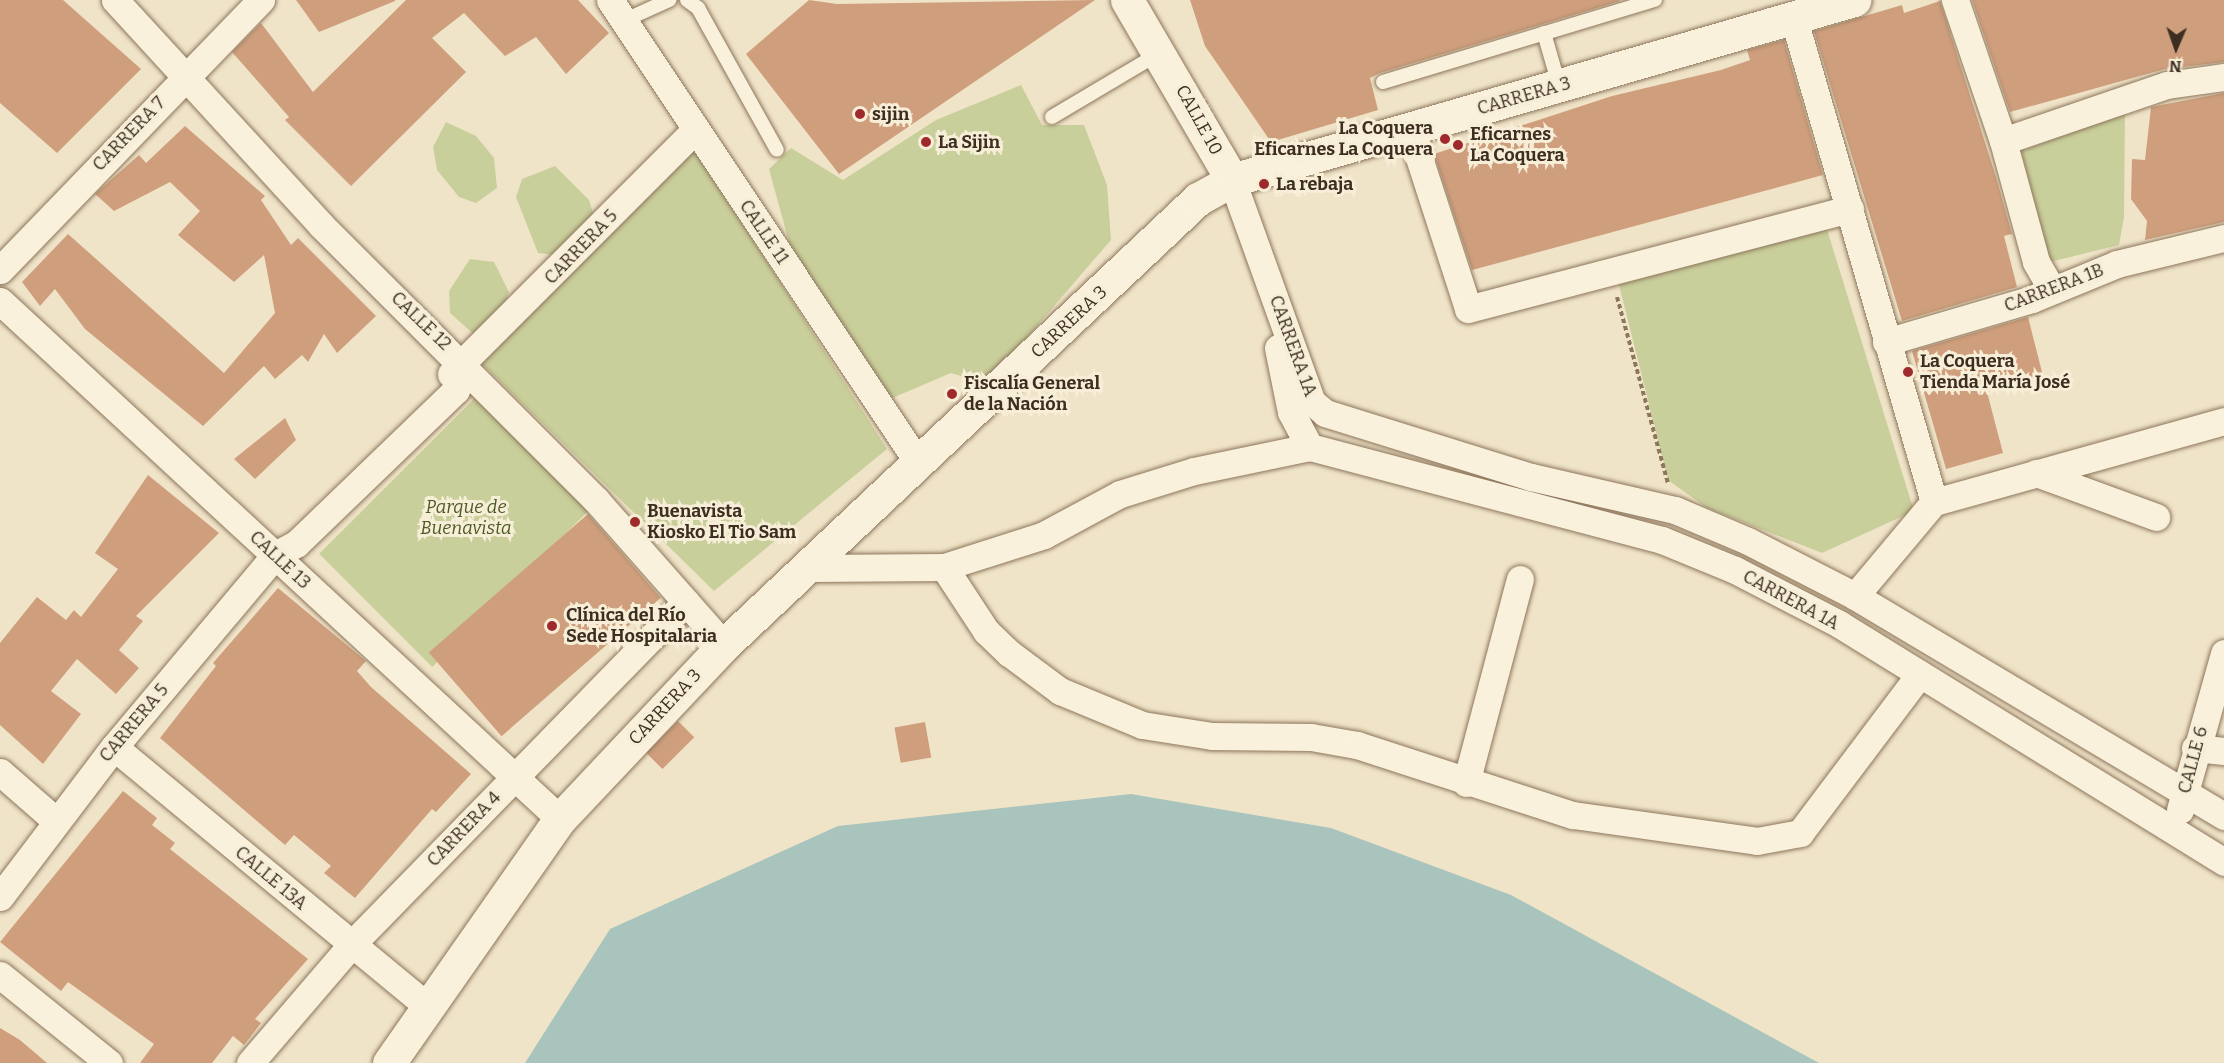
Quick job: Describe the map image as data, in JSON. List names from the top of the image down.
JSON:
{
  "streets": {
    "street": [
      "CARRERA 3",
      "CALLE 10",
      "CARRERA 7",
      "CALLE 11",
      "CARRERA 5",
      "CARRERA 1B",
      "CALLE 12",
      "CARRERA 1A",
      "CALLE 13",
      "CALLE 6",
      "CARRERA 4",
      "CALLE 13A"
    ]
  },
  "crossings": [
    ["CARRERA 3", "CALLE 10"],
    ["CARRERA 3", "CALLE 11"],
    ["CARRERA 3", "CALLE 12"],
    ["CARRERA 3", "CARRERA 1A"],
    ["CARRERA 3", "CALLE 13"],
    ["CARRERA 3", "CALLE 13A"],
    ["CALLE 10", "CARRERA 1A"],
    ["CARRERA 7", "CALLE 12"],
    ["CALLE 11", "CARRERA 5"],
    ["CARRERA 5", "CALLE 12"],
    ["CARRERA 5", "CALLE 13"],
    ["CARRERA 5", "CALLE 13A"],
    ["CALLE 12", "CARRERA 4"],
    ["CARRERA 1A", "CALLE 6"],
    ["CALLE 13", "CARRERA 4"],
    ["CARRERA 4", "CALLE 13A"]
  ],
  "parks": ["Parque de Buenavista"],
  "places": [
    "sijin",
    "La Coquera Eficarnes La Coquera",
    "La Sijin",
    "Eficarnes La Coquera",
    "La rebaja",
    "La Coquera Tienda María José",
    "Fiscalía General de la Nación",
    "Buenavista Kiosko El Tio Sam",
    "Clínica del Río Sede Hospitalaria"
  ],
  "north": "bottom"
}
